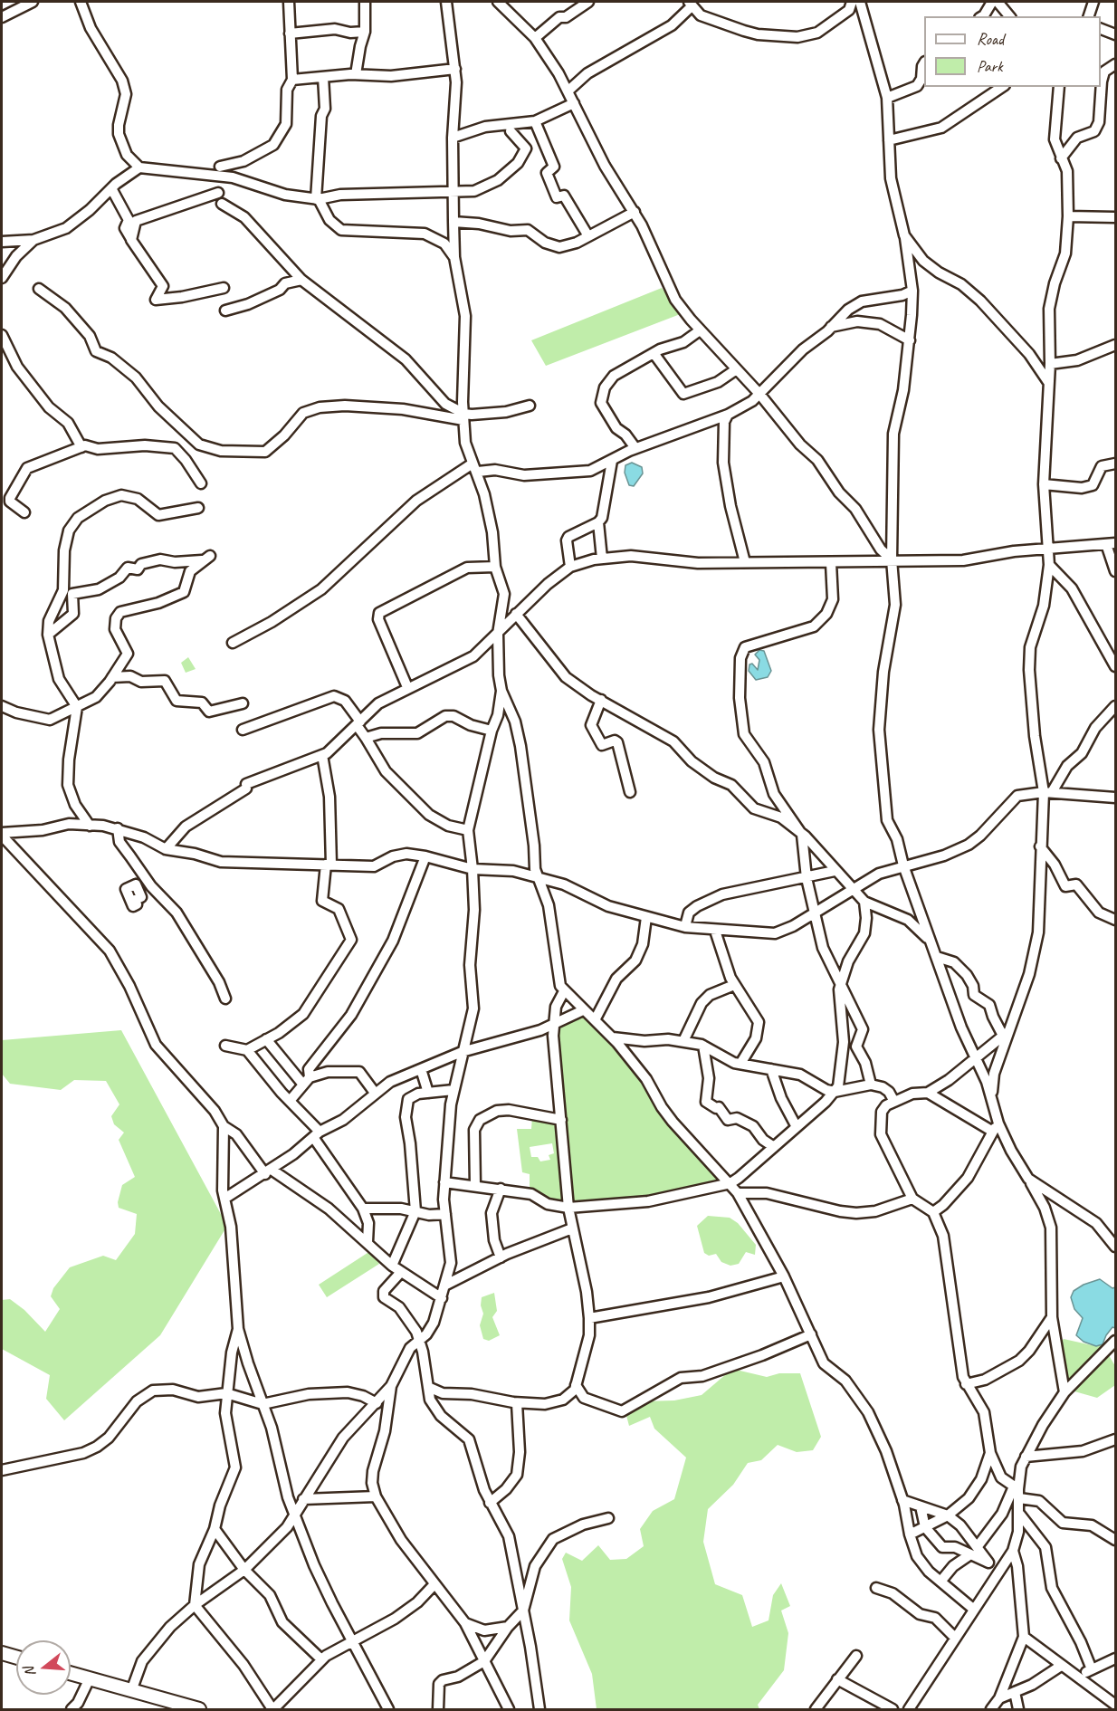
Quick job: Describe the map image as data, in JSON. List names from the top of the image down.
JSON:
{
  "legend": ["Road", "Park"],
  "north": "left"
}
